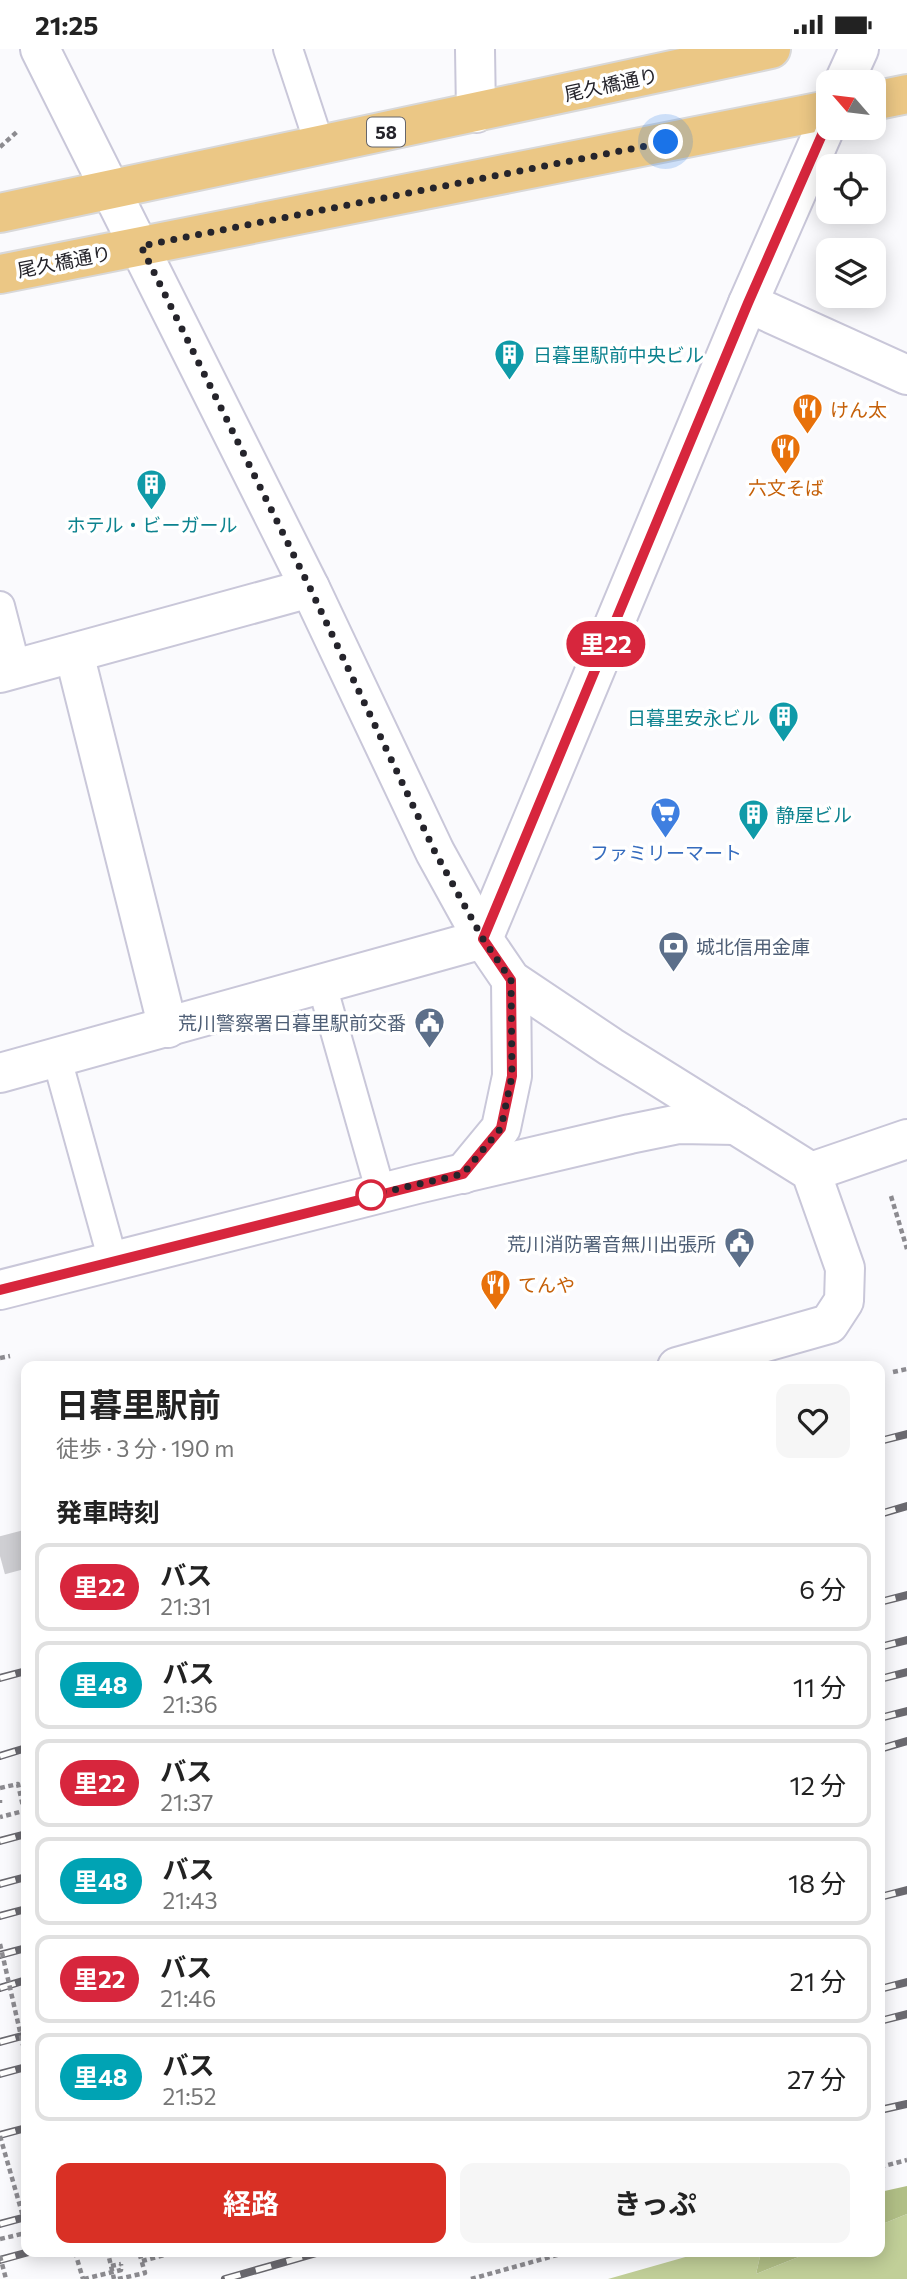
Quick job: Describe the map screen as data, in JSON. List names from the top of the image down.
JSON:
{
  "streets": {
    "main road": ["尾久橋通り", "58"]
  },
  "places": {
    "building": [
      "日暮里駅前中央ビル",
      "ホテル・ビーガール",
      "日暮里安永ビル",
      "静屋ビル"
    ],
    "restaurant": ["けん太", "六文そば", "てんや"],
    "supermarket": ["ファミリーマート"],
    "bank": ["城北信用金庫"],
    "public building": ["荒川警察署日暮里駅前交番", "荒川消防署音無川出張所"]
  },
  "lines": ["bus line 里22"],
  "north": "top left",
  "page": {
    "status": "21:25",
    "on_map": "里22",
    "heading": [
      ["日暮里駅前", "徒歩 · 3 分 · 190 m"],
      "発車時刻"
    ],
    "list": [
      {
        "mark": "里22",
        "name": "バス",
        "note": "21:31",
        "value": "6 分"
      },
      {
        "mark": "里48",
        "name": "バス",
        "note": "21:36",
        "value": "11 分"
      },
      {
        "mark": "里22",
        "name": "バス",
        "note": "21:37",
        "value": "12 分"
      },
      {
        "mark": "里48",
        "name": "バス",
        "note": "21:43",
        "value": "18 分"
      },
      {
        "mark": "里22",
        "name": "バス",
        "note": "21:46",
        "value": "21 分"
      },
      {
        "mark": "里48",
        "name": "バス",
        "note": "21:52",
        "value": "27 分"
      }
    ],
    "buttons": ["経路", "きっぷ"]
  }
}
